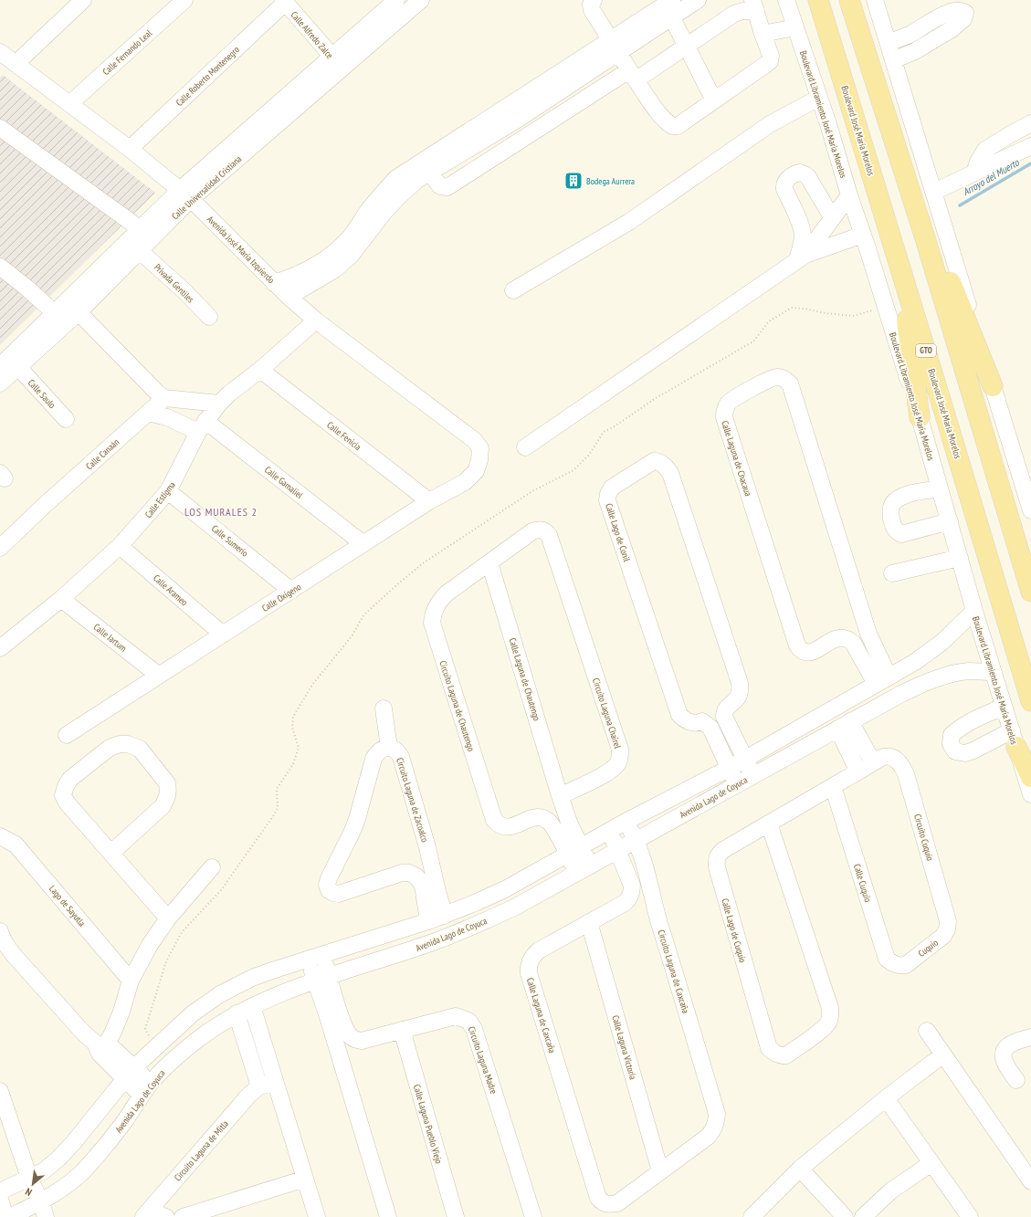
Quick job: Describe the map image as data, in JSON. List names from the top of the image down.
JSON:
{
  "streets": {
    "main road": ["Boulevard José María Morelos", "GTO"],
    "street": [
      "Calle Alfredo Zalce",
      "Calle Fernando Leal",
      "Calle Roberto Montenegro",
      "Boulevard Libramiento José María Morelos",
      "Calle Universalidad Cristiana",
      "Avenida José María Izquierdo",
      "Privada Gentiles",
      "Calle Saulo",
      "Calle Fenicia",
      "Calle Canaán",
      "Calle Laguna de Chacaua",
      "Calle Gamaliel",
      "Calle Estigma",
      "Calle Lago de Conil",
      "Calle Sumerio",
      "Calle Arameo",
      "Calle Oxígeno",
      "Calle Jartum",
      "Calle Laguna de Chautengo",
      "Circuito Laguna de Chautengo",
      "Circuito Laguna Chairel",
      "Avenida Lago de Coyuca",
      "Circuito Laguna de Zacoalco",
      "Circuito Cuquío",
      "Calle Cuquío",
      "Lago de Sayutla",
      "Calle Lago de Cuquío",
      "Cuquío",
      "Circuito Laguna de Caxcaña",
      "Calle Laguna de Caxcaña",
      "Calle Laguna Victoria",
      "Circuito Laguna Madre",
      "Calle Laguna Pueblo Viejo",
      "Circuito Laguna de Mitla"
    ]
  },
  "crossings": [
    ["Calle Alfredo Zalce", "Calle Roberto Montenegro"],
    ["Calle Alfredo Zalce", "Calle Universalidad Cristiana"],
    ["Calle Fernando Leal", "Avenida José María Izquierdo"],
    ["Calle Roberto Montenegro", "Avenida José María Izquierdo"],
    ["Boulevard Libramiento José María Morelos", "Avenida Lago de Coyuca"],
    ["Calle Universalidad Cristiana", "Avenida José María Izquierdo"],
    ["Calle Universalidad Cristiana", "Privada Gentiles"],
    ["Calle Universalidad Cristiana", "Calle Saulo"],
    ["Avenida José María Izquierdo", "Calle Estigma"],
    ["Avenida José María Izquierdo", "Calle Oxígeno"],
    ["Calle Fenicia", "Calle Estigma"],
    ["Calle Fenicia", "Calle Oxígeno"],
    ["Calle Canaán", "Calle Gamaliel"],
    ["Calle Laguna de Chacaua", "Avenida Lago de Coyuca"],
    ["Calle Gamaliel", "Calle Estigma"],
    ["Calle Gamaliel", "Calle Oxígeno"],
    ["Calle Estigma", "Calle Sumerio"],
    ["Calle Estigma", "Calle Arameo"],
    ["Calle Estigma", "Calle Jartum"],
    ["Calle Lago de Conil", "Avenida Lago de Coyuca"],
    ["Calle Sumerio", "Calle Oxígeno"],
    ["Calle Arameo", "Calle Oxígeno"],
    ["Calle Oxígeno", "Calle Jartum"],
    ["Calle Laguna de Chautengo", "Circuito Laguna de Chautengo"],
    ["Calle Laguna de Chautengo", "Circuito Laguna Chairel"],
    ["Circuito Laguna de Chautengo", "Circuito Laguna Chairel"],
    ["Circuito Laguna de Chautengo", "Avenida Lago de Coyuca"],
    ["Avenida Lago de Coyuca", "Circuito Laguna de Zacoalco"],
    ["Avenida Lago de Coyuca", "Circuito Laguna de Caxcaña"],
    ["Avenida Lago de Coyuca", "Circuito Laguna Madre"],
    ["Circuito Cuquío", "Calle Lago de Cuquío"],
    ["Circuito Cuquío", "Cuquío"],
    ["Calle Cuquío", "Calle Lago de Cuquío"],
    ["Calle Cuquío", "Cuquío"],
    ["Circuito Laguna de Caxcaña", "Calle Laguna de Caxcaña"],
    ["Circuito Laguna de Caxcaña", "Calle Laguna Victoria"],
    ["Calle Laguna de Caxcaña", "Calle Laguna Victoria"],
    ["Circuito Laguna Madre", "Calle Laguna Pueblo Viejo"]
  ],
  "districts": ["LOS MURALES 2"],
  "water": ["Arroyo del Muerto"],
  "places": {
    "building": ["Bodega Aurrera"]
  },
  "north": "bottom left"
}
